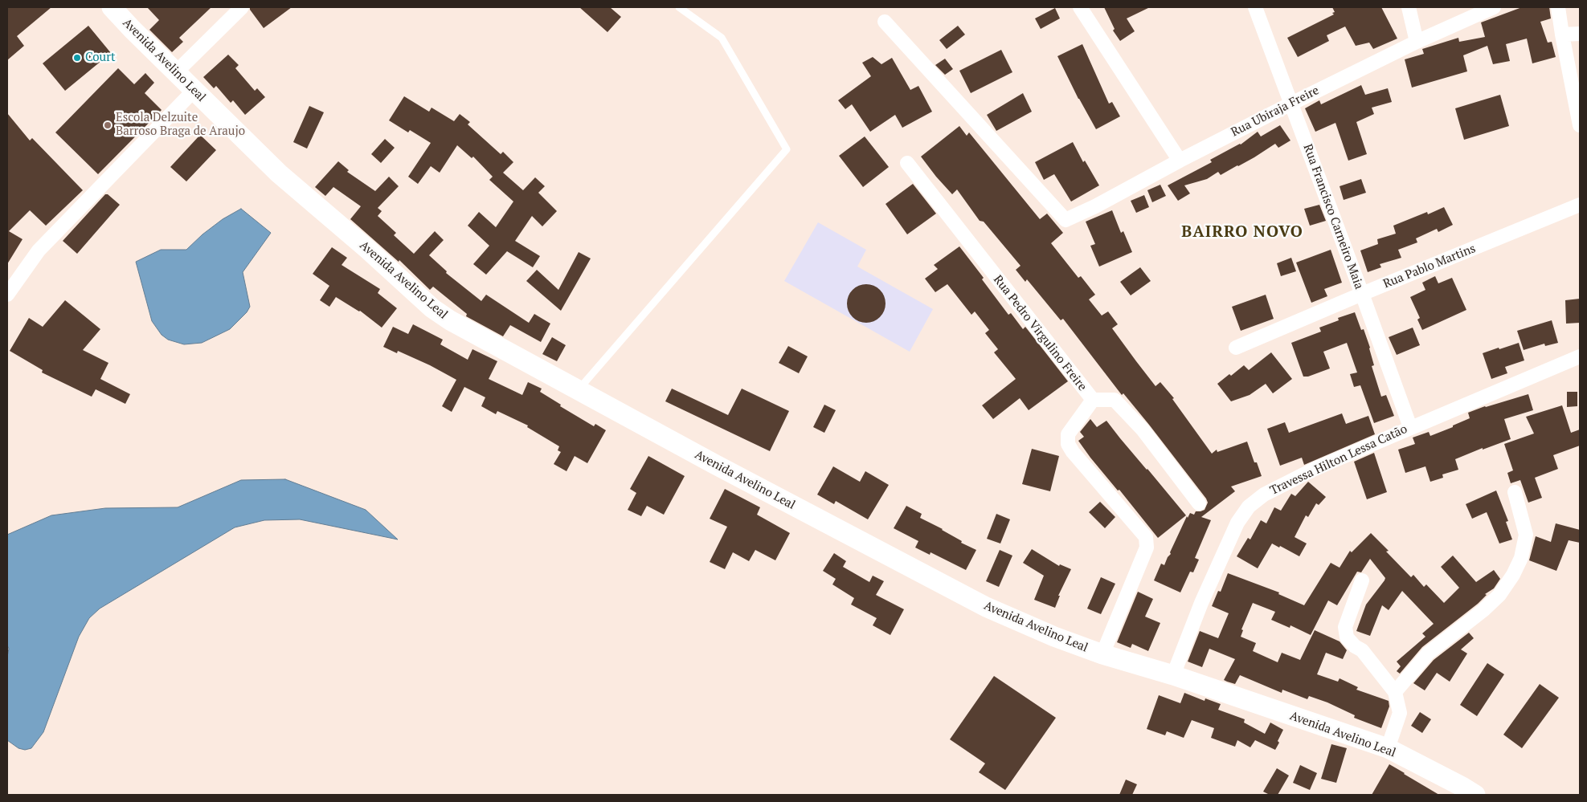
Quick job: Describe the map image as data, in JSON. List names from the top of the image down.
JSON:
{
  "streets": {
    "main road": ["Avenida Avelino Leal"],
    "street": [
      "Rua Ubiraja Freire",
      "Rua Francisco Carneiro Maia",
      "Rua Pablo Martins",
      "Rua Pedro Virgulino Freire",
      "Travessa Hilton Lessa Catão"
    ]
  },
  "crossings": [
    ["Avenida Avelino Leal", "Rua Pedro Virgulino Freire"],
    ["Avenida Avelino Leal", "Travessa Hilton Lessa Catão"],
    ["Rua Ubiraja Freire", "Rua Francisco Carneiro Maia"],
    ["Rua Francisco Carneiro Maia", "Rua Pablo Martins"],
    ["Rua Francisco Carneiro Maia", "Travessa Hilton Lessa Catão"]
  ],
  "districts": ["BAIRRO NOVO"],
  "places": ["Court", "Escola Delzuite Barroso Braga de Araujo"]
}
